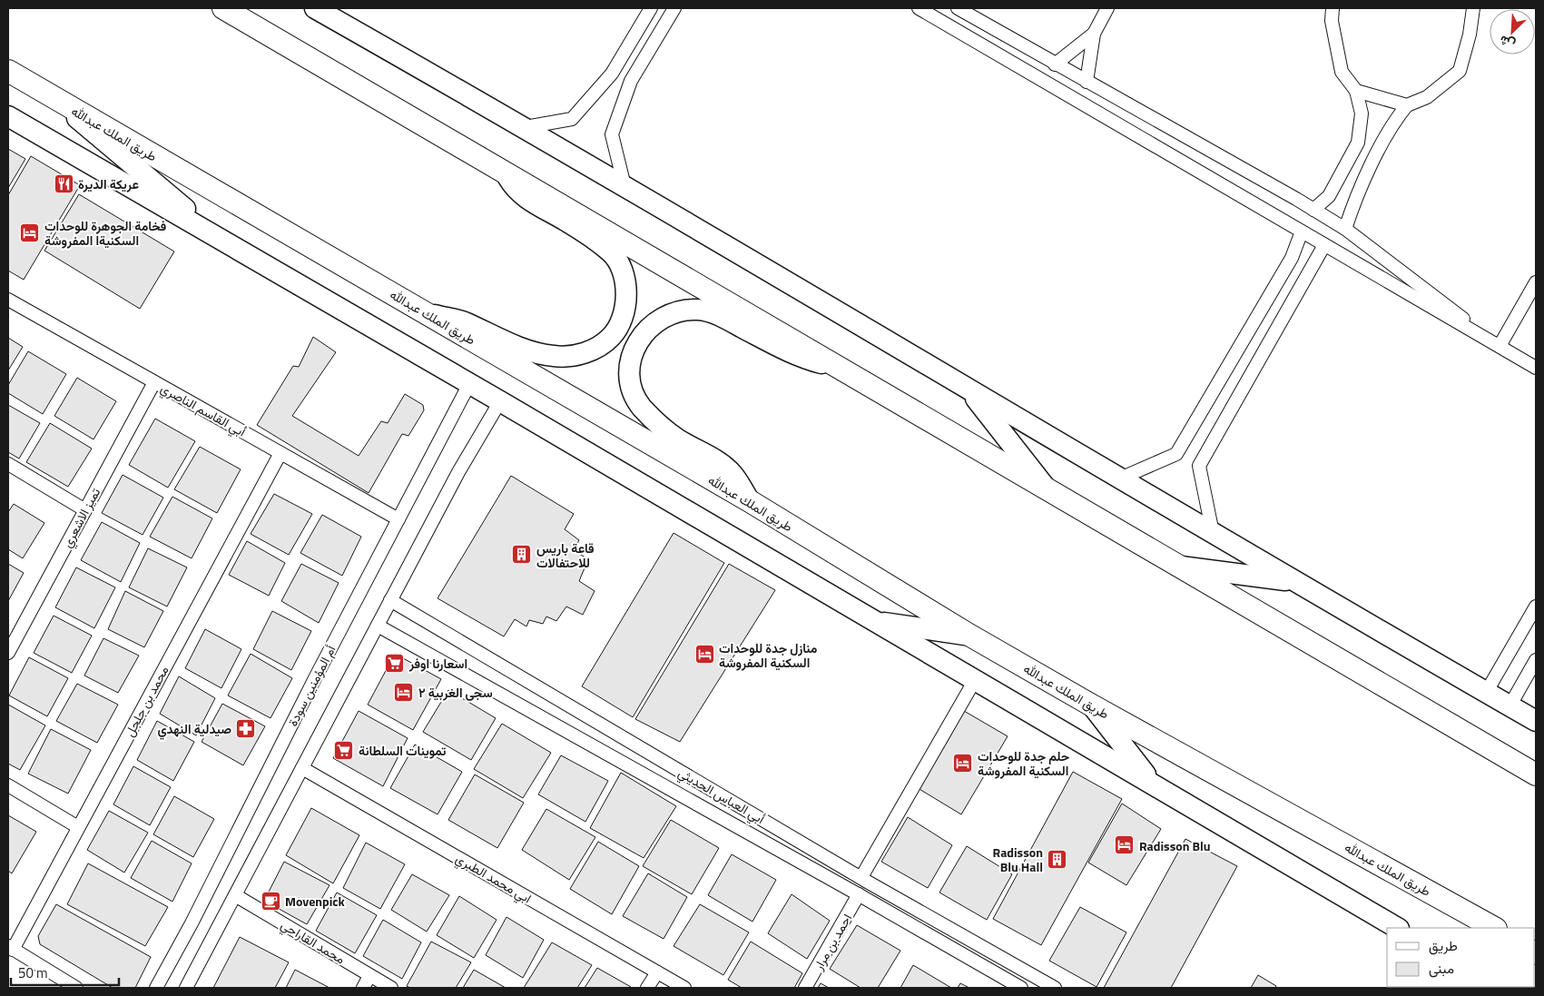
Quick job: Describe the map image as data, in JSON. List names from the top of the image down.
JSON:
{
  "streets": {
    "highway": ["طريق الملك عبدالله"],
    "street": [
      "أبي القاسم الناصري",
      "تميز الاشعري",
      "أم المؤمنين سودة",
      "محمد بن جلجل",
      "أبي العباس الحديثي",
      "ابي محمد الطبري",
      "محمد القاراحي",
      "احمد بن مرار"
    ]
  },
  "crossings": [
    ["أبي القاسم الناصري", "تميز الاشعري"],
    ["أبي القاسم الناصري", "أم المؤمنين سودة"],
    ["أبي القاسم الناصري", "محمد بن جلجل"],
    ["أبي العباس الحديثي", "احمد بن مرار"]
  ],
  "places": {
    "restaurant": ["عريكة الديرة"],
    "hotel": [
      "فخامة الجوهرة للوحدات السكنيةا المفروشة",
      "منازل جدة للوحدات السكنية المفروشة",
      "سجى الغربية ٢",
      "حلم جدة للوحدات السكنية المفروشة",
      "Radisson Blu"
    ],
    "building": ["قاعة باريس للاحتفالات", "Radisson Blu Hall"],
    "supermarket": ["اسعارنا اوفر", "تموينات السلطانة"],
    "pharmacy": ["صيدلية النهدي"],
    "cafe": ["Movenpick"]
  },
  "legend": ["طريق", "مبنى"],
  "scale_bar": "50 m",
  "north": "bottom left"
}
